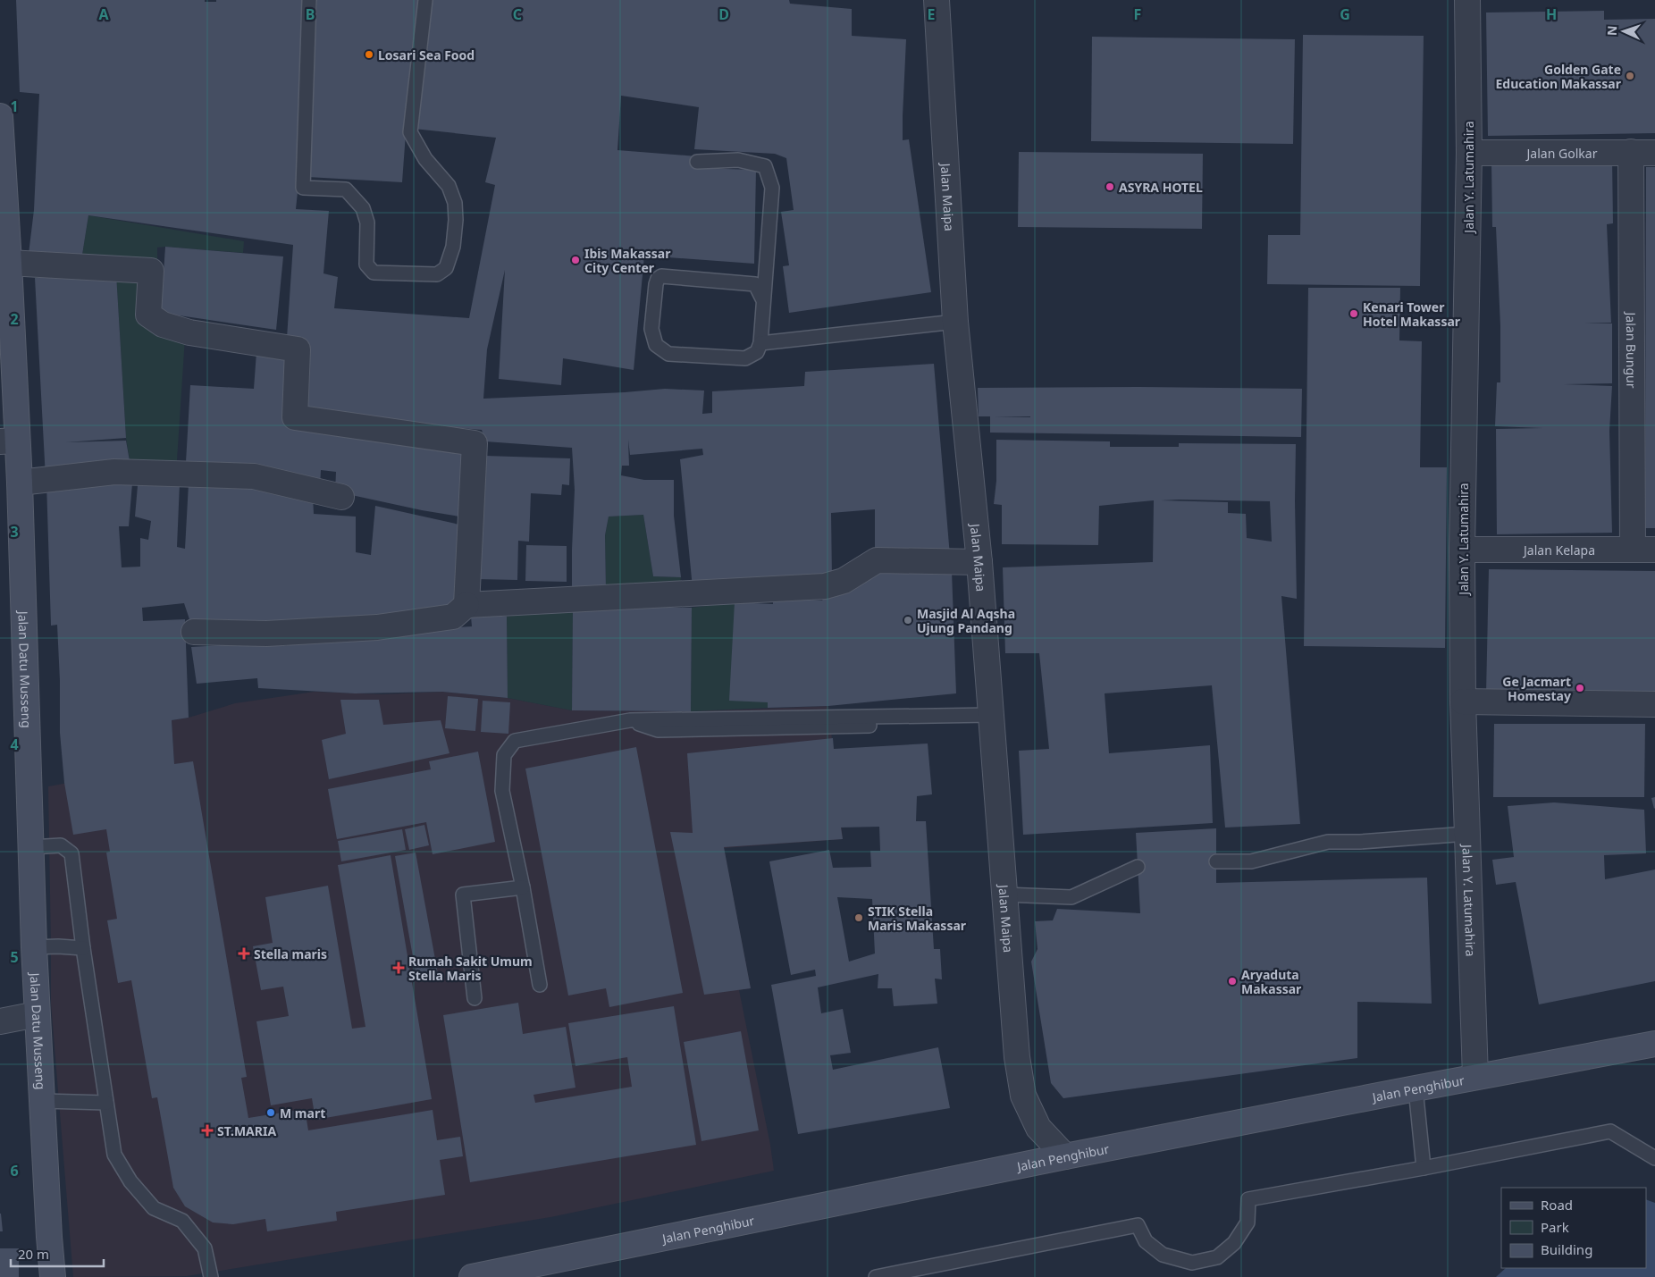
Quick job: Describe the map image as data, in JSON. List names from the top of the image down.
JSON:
{
  "streets": {
    "main road": ["Jalan Datu Musseng", "Jalan Penghibur"],
    "street": [
      "Jalan Golkar",
      "Jalan Y. Latumahira",
      "Jalan Maipa",
      "Jalan Bungur",
      "Jalan Kelapa"
    ]
  },
  "crossings": [
    ["Jalan Golkar", "Jalan Y. Latumahira"],
    ["Jalan Golkar", "Jalan Bungur"],
    ["Jalan Y. Latumahira", "Jalan Kelapa"],
    ["Jalan Y. Latumahira", "Jalan Penghibur"],
    ["Jalan Maipa", "Jalan Penghibur"],
    ["Jalan Bungur", "Jalan Kelapa"]
  ],
  "places": {
    "other": [
      "Losari Sea Food",
      "Golden Gate Education Makassar",
      "ASYRA HOTEL",
      "Ibis Makassar City Center",
      "Kenari Tower Hotel Makassar",
      "Masjid Al Aqsha Ujung Pandang",
      "Ge Jacmart Homestay",
      "STIK Stella Maris Makassar",
      "Aryaduta Makassar",
      "M mart"
    ],
    "health": ["Stella maris", "Rumah Sakit Umum Stella Maris", "ST.MARIA"]
  },
  "legend": ["Road", "Park", "Building"],
  "scale_bar": "20 m",
  "north": "left",
  "grid": {
    "columns": [
      "A",
      "B",
      "C",
      "D",
      "E",
      "F",
      "G",
      "H"
    ],
    "rows": [
      "1",
      "2",
      "3",
      "4",
      "5",
      "6"
    ]
  }
}
